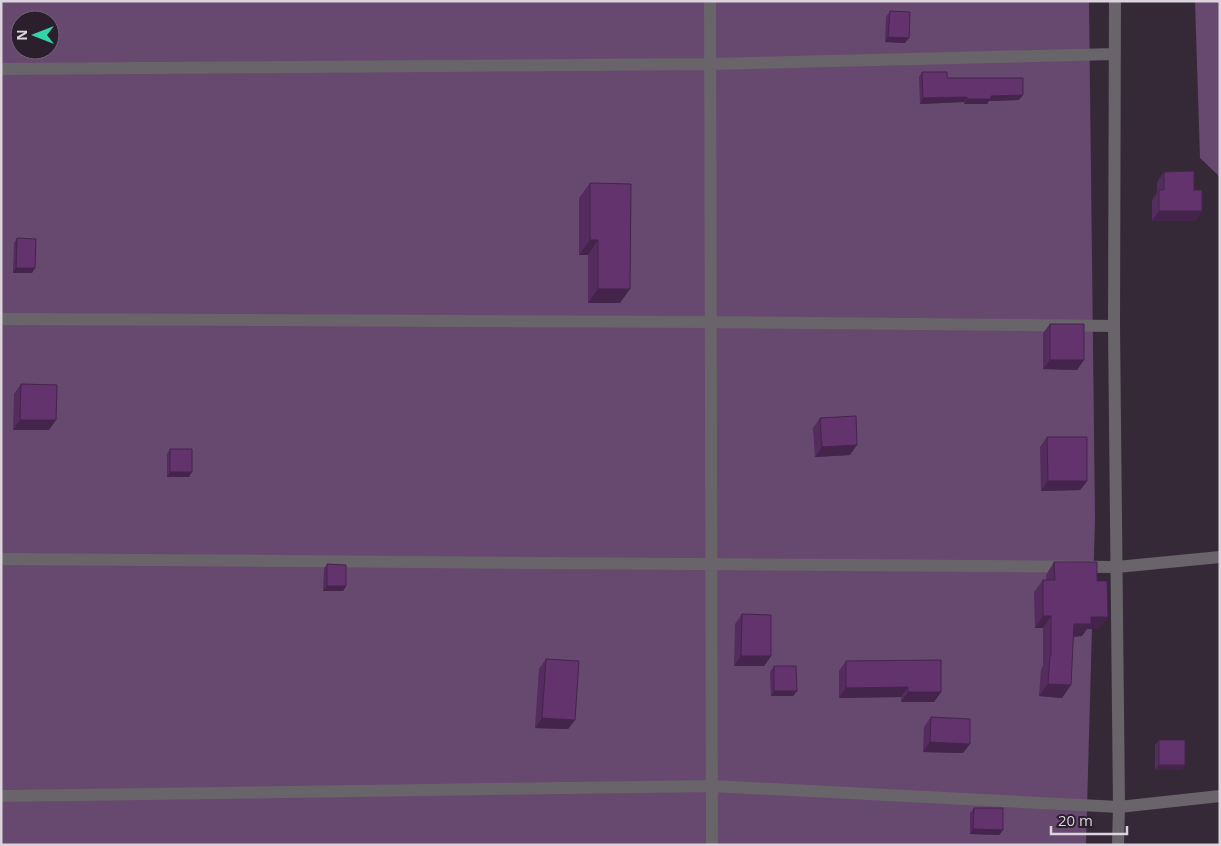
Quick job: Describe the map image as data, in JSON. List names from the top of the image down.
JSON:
{
  "scale_bar": "20 m",
  "north": "left"
}
